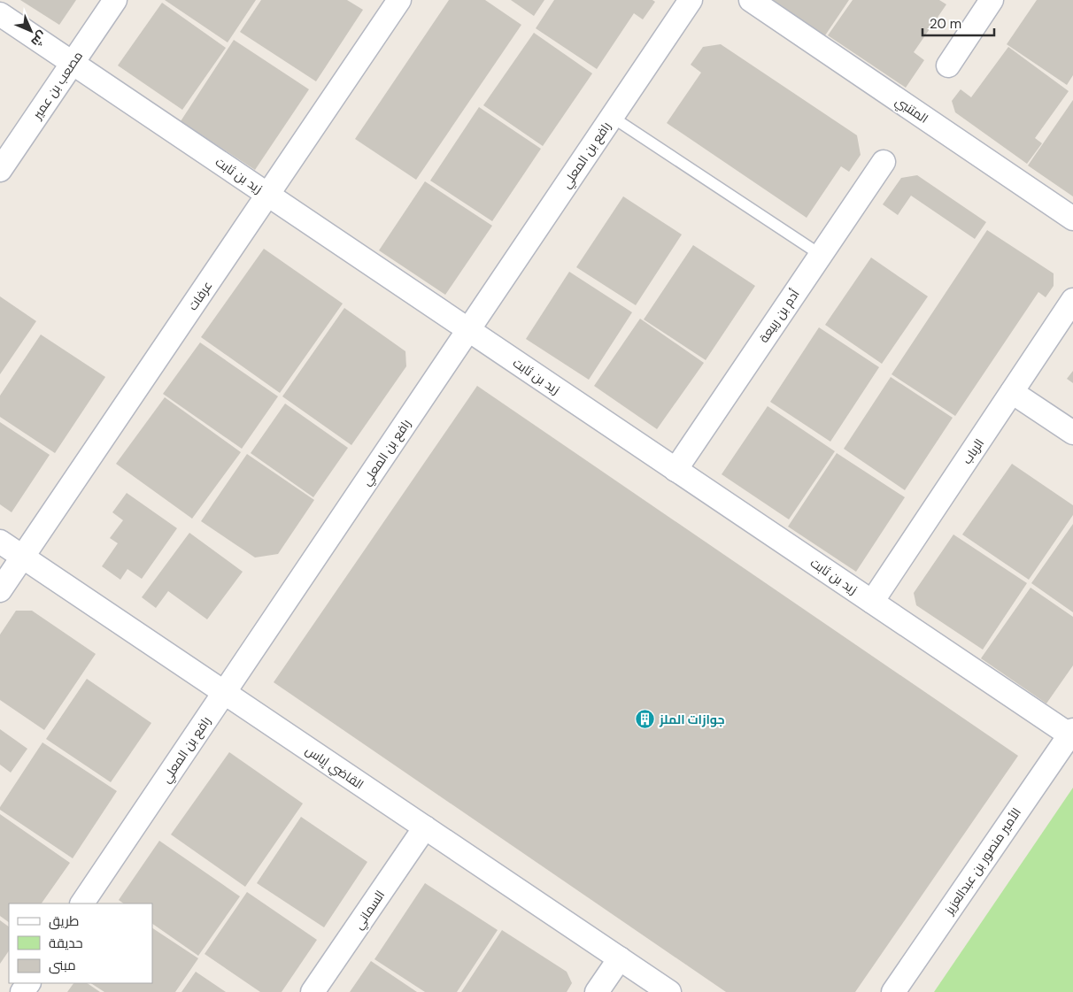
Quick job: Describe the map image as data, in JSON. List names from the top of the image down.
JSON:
{
  "streets": {
    "street": [
      "مصعب بن عمير",
      "المتنبي",
      "رافع بن المعلي",
      "زيد بن ثابت",
      "عرفات",
      "أدم بن ربيعة",
      "الرباب",
      "القاضي إياس",
      "الأمير منصور بن عبدالعزيز",
      "السماني"
    ]
  },
  "crossings": [
    ["مصعب بن عمير", "زيد بن ثابت"],
    ["رافع بن المعلي", "زيد بن ثابت"],
    ["رافع بن المعلي", "القاضي إياس"],
    ["زيد بن ثابت", "عرفات"],
    ["زيد بن ثابت", "أدم بن ربيعة"],
    ["زيد بن ثابت", "الرباب"],
    ["زيد بن ثابت", "الأمير منصور بن عبدالعزيز"],
    ["عرفات", "القاضي إياس"],
    ["القاضي إياس", "السماني"]
  ],
  "places": {
    "building": ["جوازات الملز"]
  },
  "legend": ["طريق", "حديقة", "مبنى"],
  "scale_bar": "20 m",
  "north": "bottom right"
}
